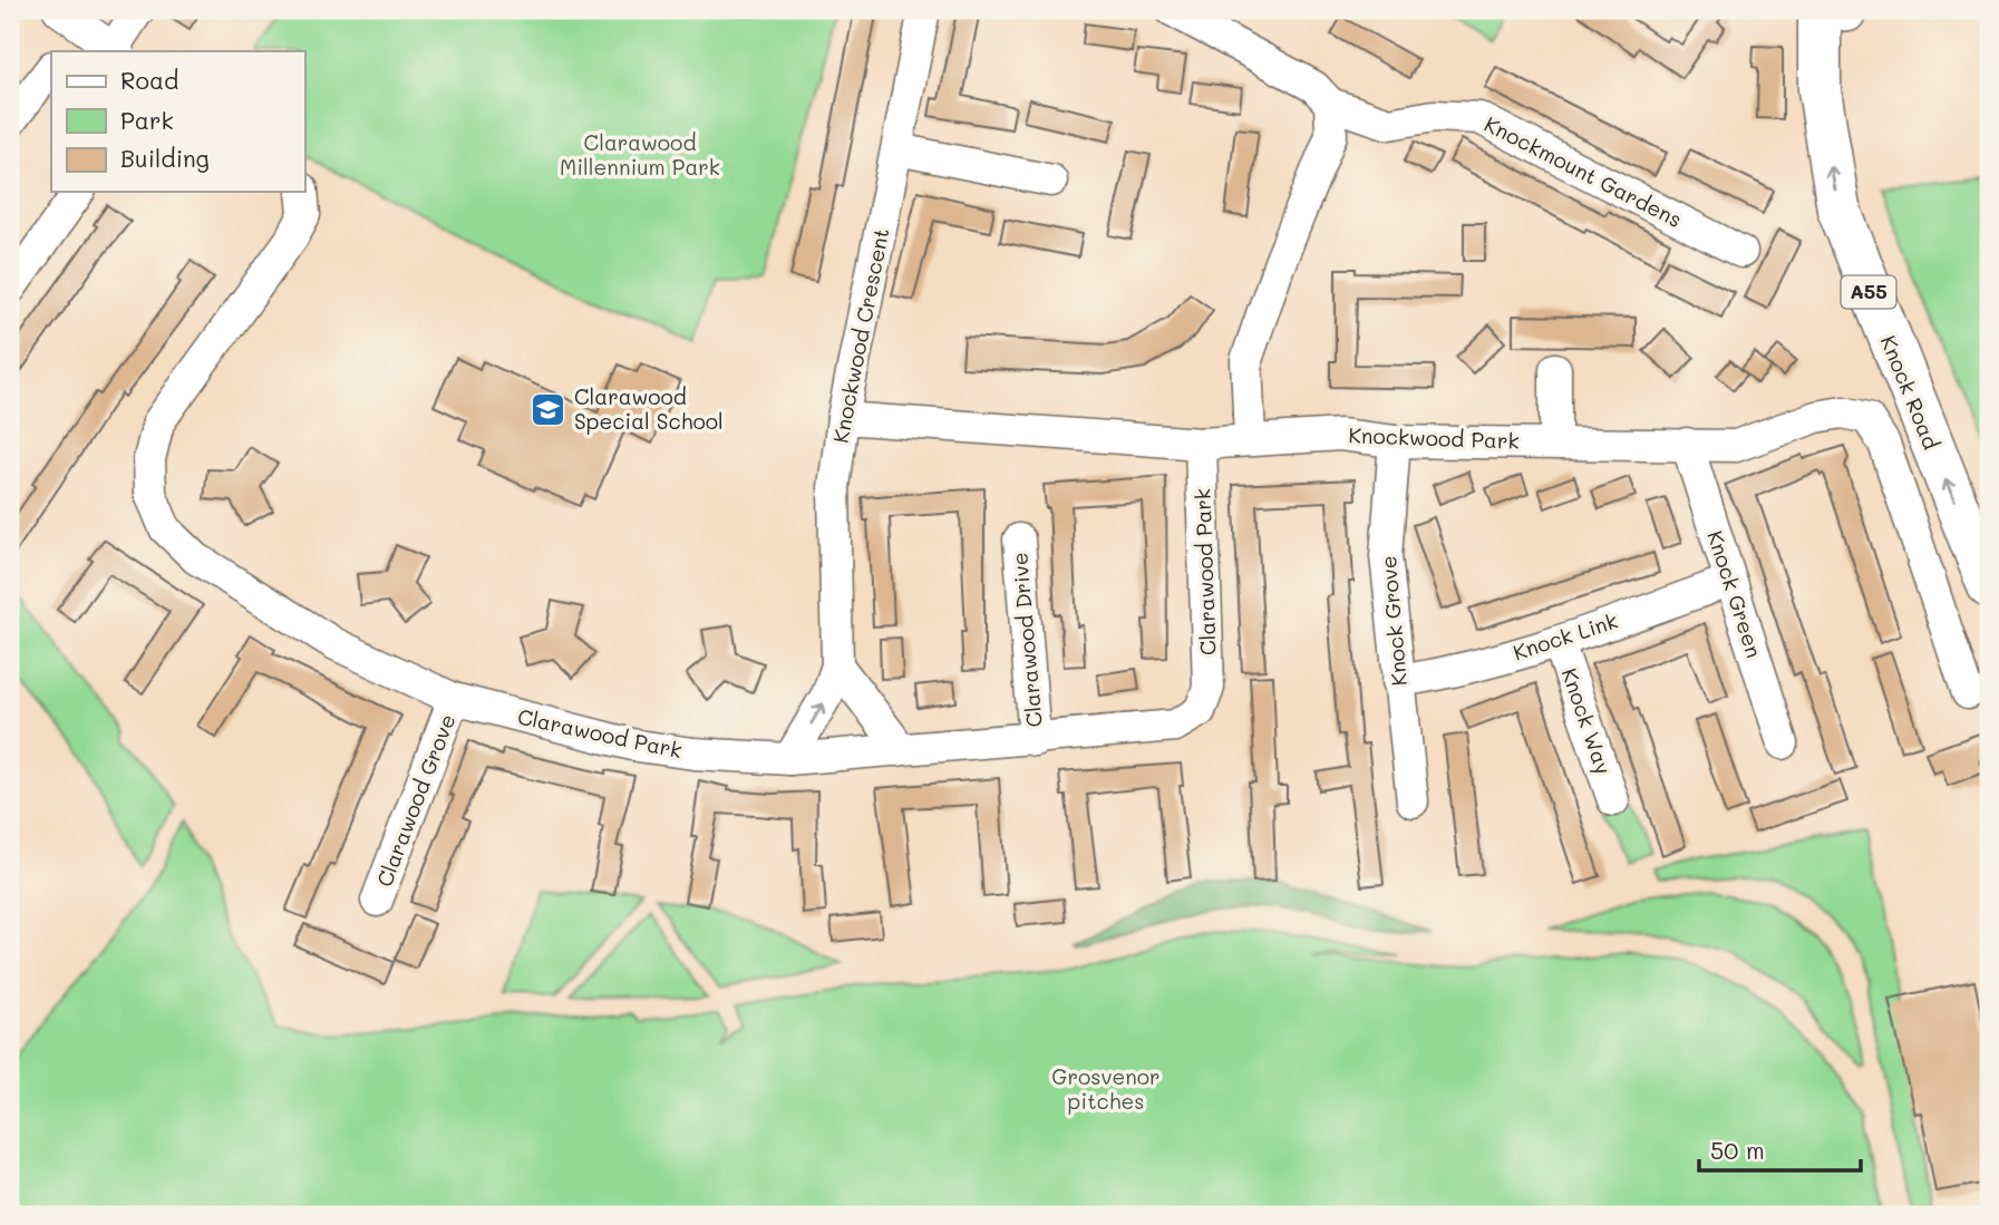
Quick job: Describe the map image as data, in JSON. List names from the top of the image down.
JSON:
{
  "streets": {
    "highway": ["A55", "Knock Road"],
    "street": [
      "Knockmount Gardens",
      "Knockwood Crescent",
      "Knockwood Park",
      "Clarawood Park",
      "Knock Green",
      "Knock Grove",
      "Knock Link",
      "Clarawood Drive",
      "Knock Way",
      "Clarawood Grove"
    ]
  },
  "crossings": [
    ["Knockwood Crescent", "Knockwood Park"],
    ["Knockwood Crescent", "Clarawood Park"],
    ["Knockwood Park", "Clarawood Park"],
    ["Knockwood Park", "Knock Green"],
    ["Knockwood Park", "Knock Grove"],
    ["Clarawood Park", "Clarawood Drive"],
    ["Clarawood Park", "Clarawood Grove"],
    ["Knock Green", "Knock Link"],
    ["Knock Grove", "Knock Link"],
    ["Knock Link", "Knock Way"]
  ],
  "parks": ["Clarawood Millennium Park", "Grosvenor pitches"],
  "places": {
    "school or university": ["Clarawood Special School"]
  },
  "legend": ["Road", "Park", "Building"],
  "scale_bar": "50 m"
}
